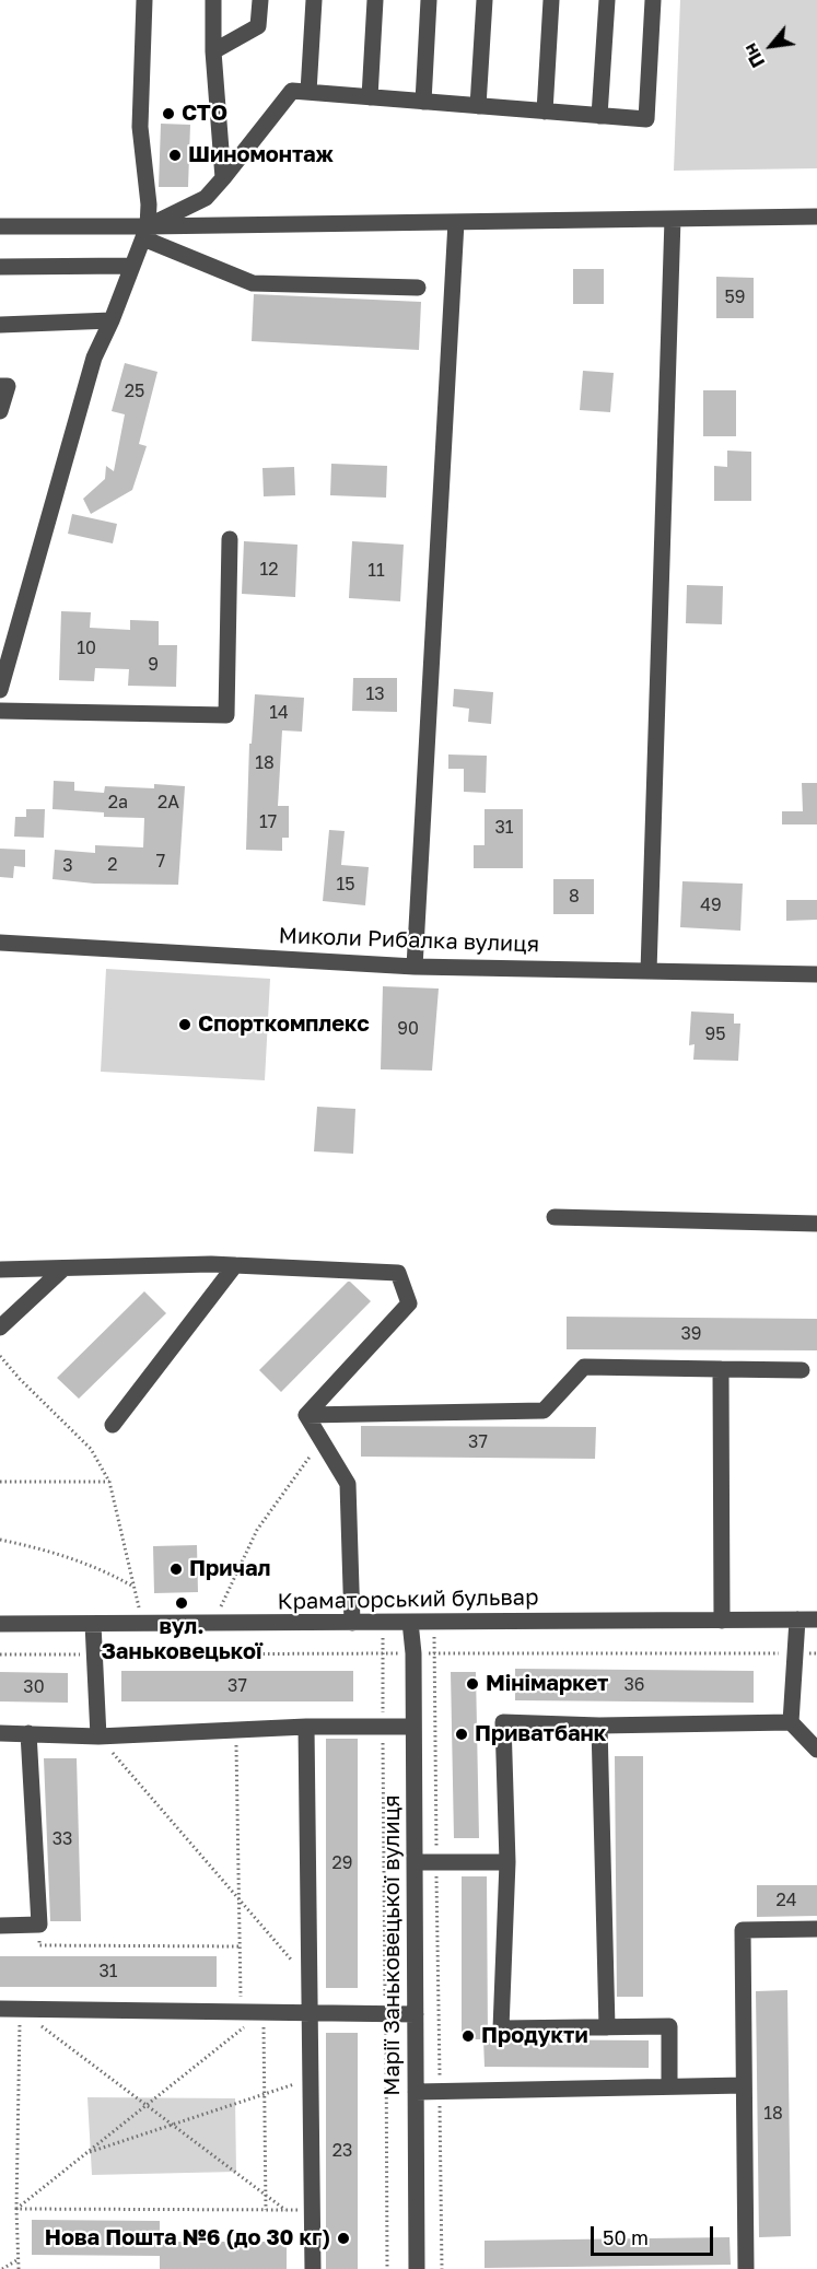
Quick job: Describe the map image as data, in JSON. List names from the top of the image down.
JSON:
{
  "streets": {
    "street": ["Миколи Рибалка вулиця", "Краматорський бульвар", "Марії Заньковецької вулиця"]
  },
  "crossings": [
    ["Краматорський бульвар", "Марії Заньковецької вулиця"]
  ],
  "places": [
    "СТО",
    "Шиномонтаж",
    "Спорткомплекс",
    "Причал",
    "вул. Заньковецької",
    "Мінімаркет",
    "Приватбанк",
    "Продукти",
    "Нова Пошта №6 (до 30 кг)"
  ],
  "house_numbers": [
    "59",
    "25",
    "12",
    "11",
    "10",
    "9",
    "13",
    "14",
    "18",
    "2а",
    "2А",
    "17",
    "31",
    "7",
    "2",
    "3",
    "15",
    "8",
    "49",
    "90",
    "95",
    "39",
    "37",
    "36",
    "37",
    "30",
    "33",
    "29",
    "24",
    "31",
    "18",
    "23"
  ],
  "scale_bar": "50 m",
  "north": "bottom left"
}
